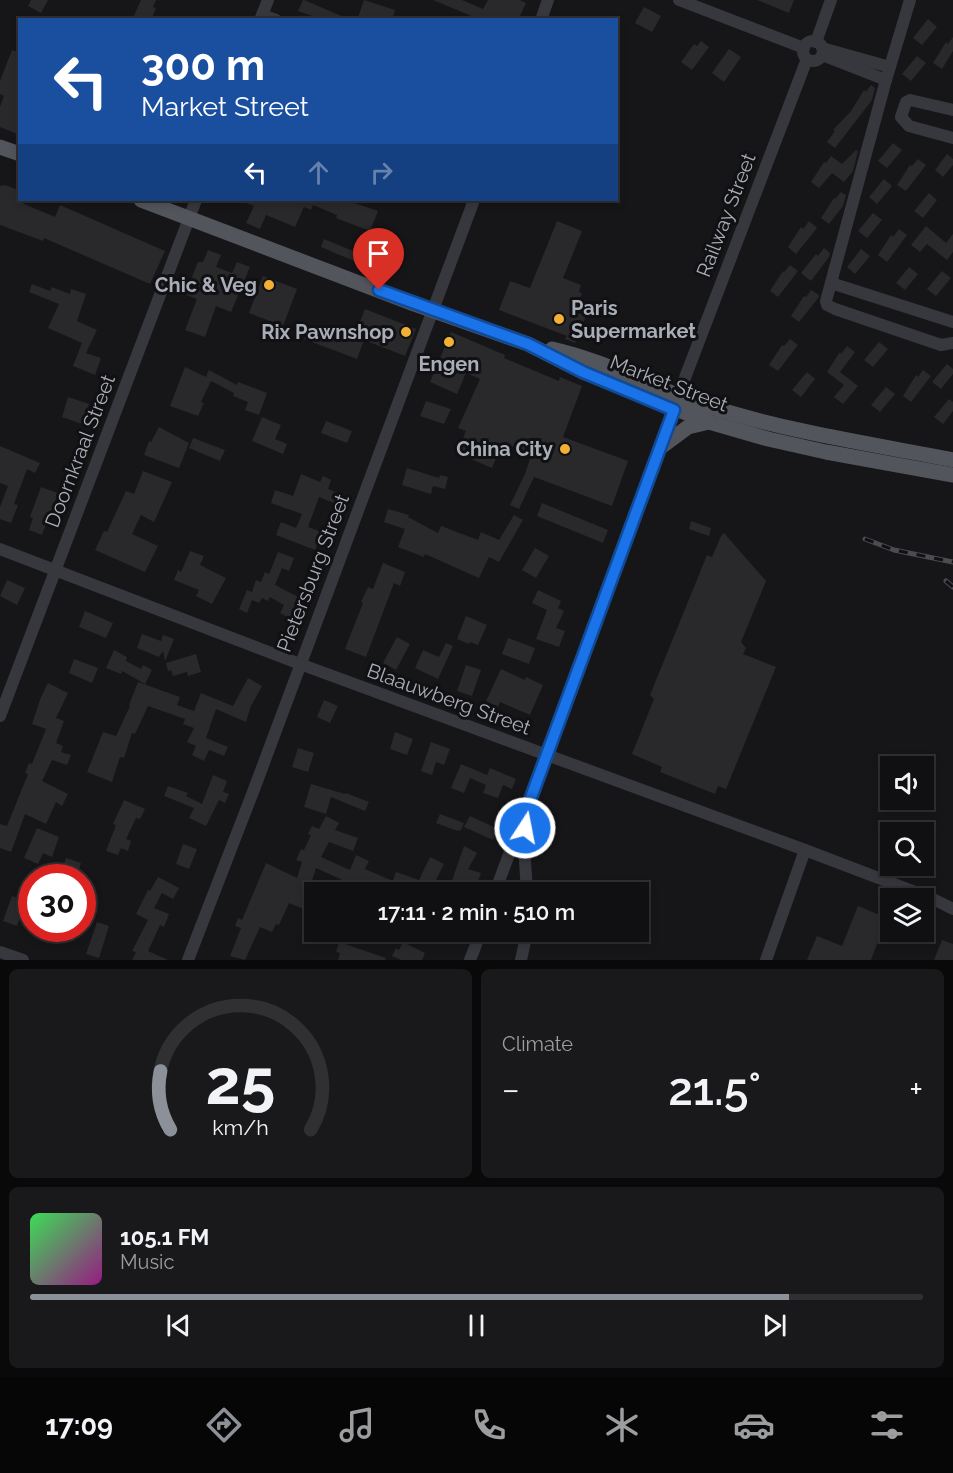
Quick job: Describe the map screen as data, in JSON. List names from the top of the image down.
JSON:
{
  "streets": {
    "main road": ["Market Street"],
    "street": [
      "Railway Street",
      "Doornkraal Street",
      "Pietersburg Street",
      "Blaauwberg Street"
    ]
  },
  "crossings": [
    ["Railway Street", "Market Street"],
    ["Railway Street", "Blaauwberg Street"],
    ["Market Street", "Doornkraal Street"],
    ["Market Street", "Pietersburg Street"],
    ["Doornkraal Street", "Blaauwberg Street"],
    ["Pietersburg Street", "Blaauwberg Street"]
  ],
  "places": [
    "Chic & Veg",
    "Paris Supermarket",
    "Rix Pawnshop",
    "Engen",
    "China City"
  ],
  "page": {
    "turn": ["300 m", "Market Street"],
    "limit": "30",
    "trip": "17:11 · 2 min · 510 m",
    "tile": "Climate",
    "heat": ["−", "21.5°", "+"],
    "song": ["105.1 FM", "Music"],
    "tabs": "17:09",
    "gauge": ["25", "km/h"]
  }
}
